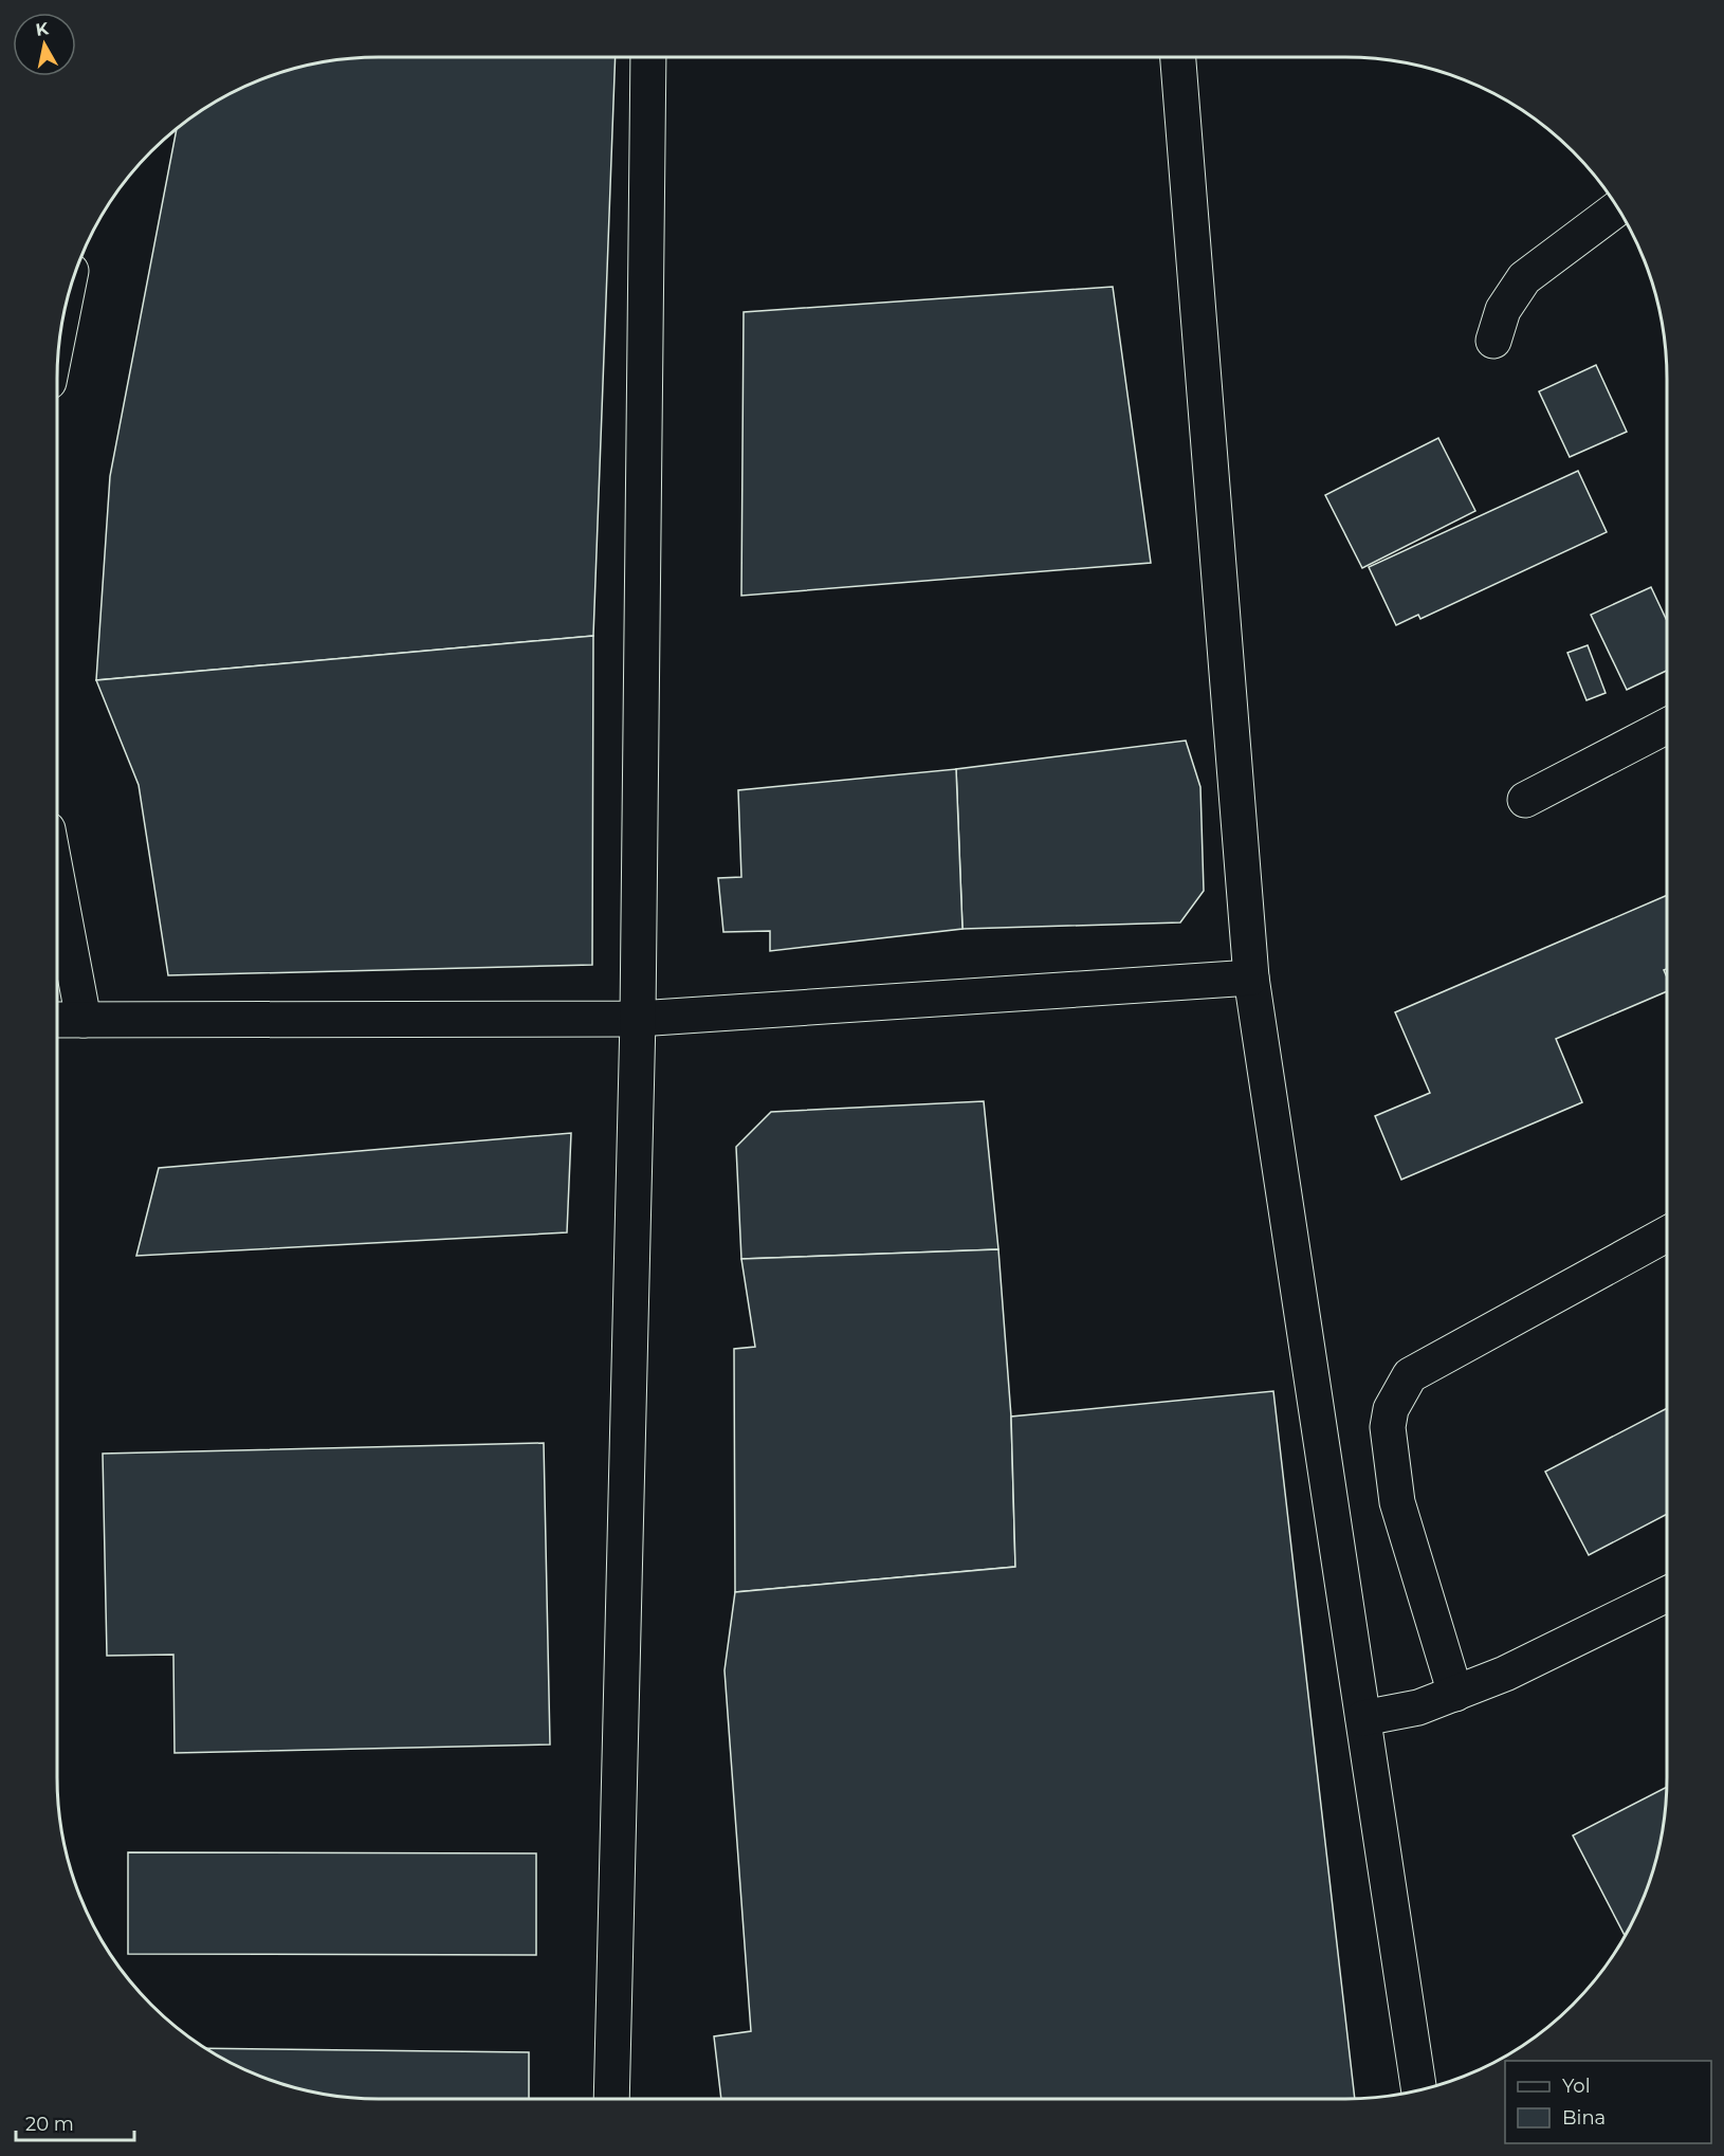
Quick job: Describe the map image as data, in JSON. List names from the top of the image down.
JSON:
{
  "legend": ["Yol", "Bina"],
  "scale_bar": "20 m",
  "north": "top"
}
